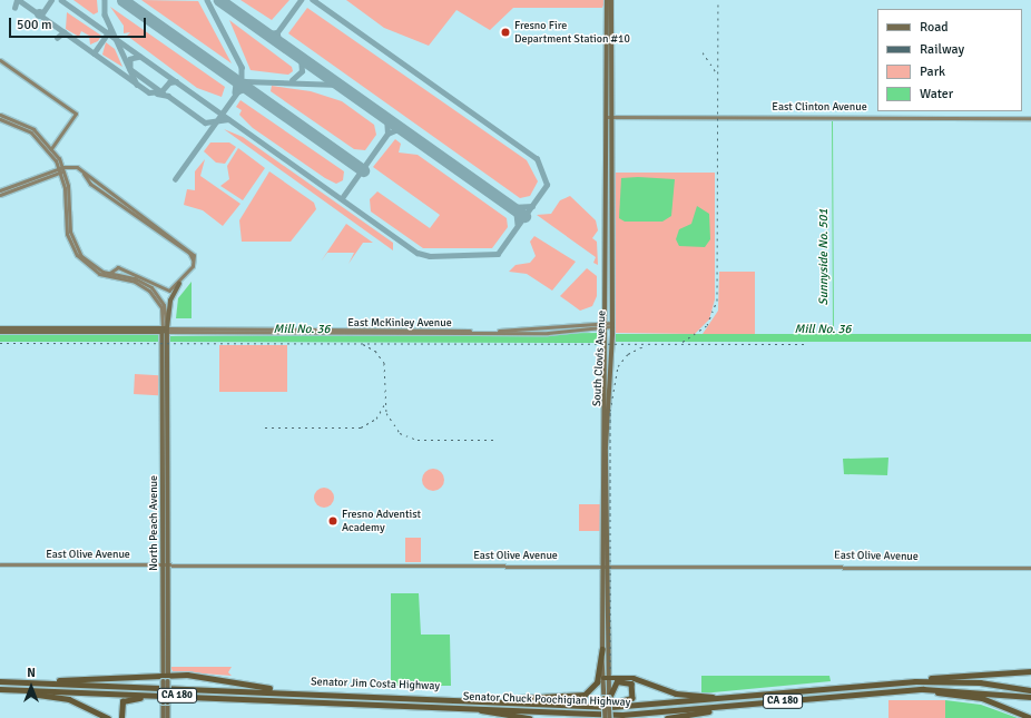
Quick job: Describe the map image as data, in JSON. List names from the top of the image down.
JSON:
{
  "streets": {
    "highway": ["Senator Jim Costa Highway", "CA 180", "Senator Chuck Poochigian Highway"],
    "main road": [
      "East Clinton Avenue",
      "East McKinley Avenue",
      "South Clovis Avenue",
      "North Peach Avenue",
      "East Olive Avenue"
    ]
  },
  "crossings": [
    ["East Clinton Avenue", "South Clovis Avenue"],
    ["East McKinley Avenue", "South Clovis Avenue"],
    ["East McKinley Avenue", "North Peach Avenue"],
    ["South Clovis Avenue", "East Olive Avenue"],
    ["North Peach Avenue", "East Olive Avenue"],
    ["Senator Jim Costa Highway", "CA 180"],
    ["Senator Jim Costa Highway", "Senator Chuck Poochigian Highway"]
  ],
  "water": ["Sunnyside No. 501", "Mill No. 36"],
  "places": ["Fresno Fire Department Station #10", "Fresno Adventist Academy"],
  "legend": [
    "Road",
    "Railway",
    "Park",
    "Water"
  ],
  "scale_bar": "500 m",
  "north": "top"
}
